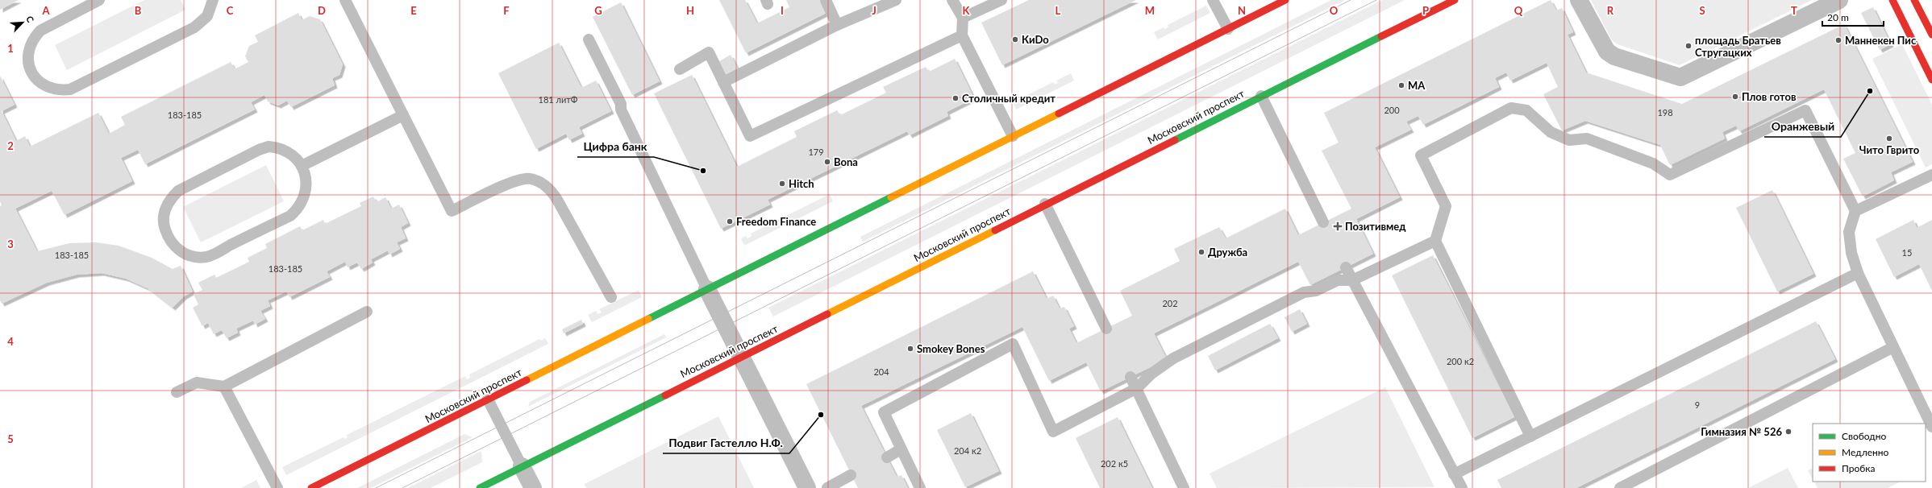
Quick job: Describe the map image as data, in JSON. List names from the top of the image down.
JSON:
{
  "streets": {
    "main road": ["Московский проспект"]
  },
  "places": {
    "other": [
      "КиDo",
      "Маннекен Пис",
      "площадь Братьев Стругацких",
      "MA",
      "Оранжевый",
      "Плов готов",
      "Столичный кредит",
      "Чито Гврито",
      "Bona",
      "Цифра банк",
      "Hitch",
      "Freedom Finance",
      "Дружба",
      "Smokey Bones",
      "Подвиг Гастелло Н.Ф.",
      "Гимназия № 526"
    ],
    "health": ["Позитивмед"]
  },
  "house_numbers": [
    "181 литФ",
    "200",
    "198",
    "183-185",
    "179",
    "15",
    "183-185",
    "183-185",
    "202",
    "200 к2",
    "204",
    "9",
    "204 к2",
    "202 к5"
  ],
  "legend": ["Свободно", "Медленно", "Пробка"],
  "scale_bar": "20 m",
  "north": "top right",
  "grid": {
    "columns": [
      "A",
      "B",
      "C",
      "D",
      "E",
      "F",
      "G",
      "H",
      "I",
      "J",
      "K",
      "L",
      "M",
      "N",
      "O",
      "P",
      "Q",
      "R",
      "S",
      "T"
    ],
    "rows": [
      "1",
      "2",
      "3",
      "4",
      "5"
    ]
  }
}
